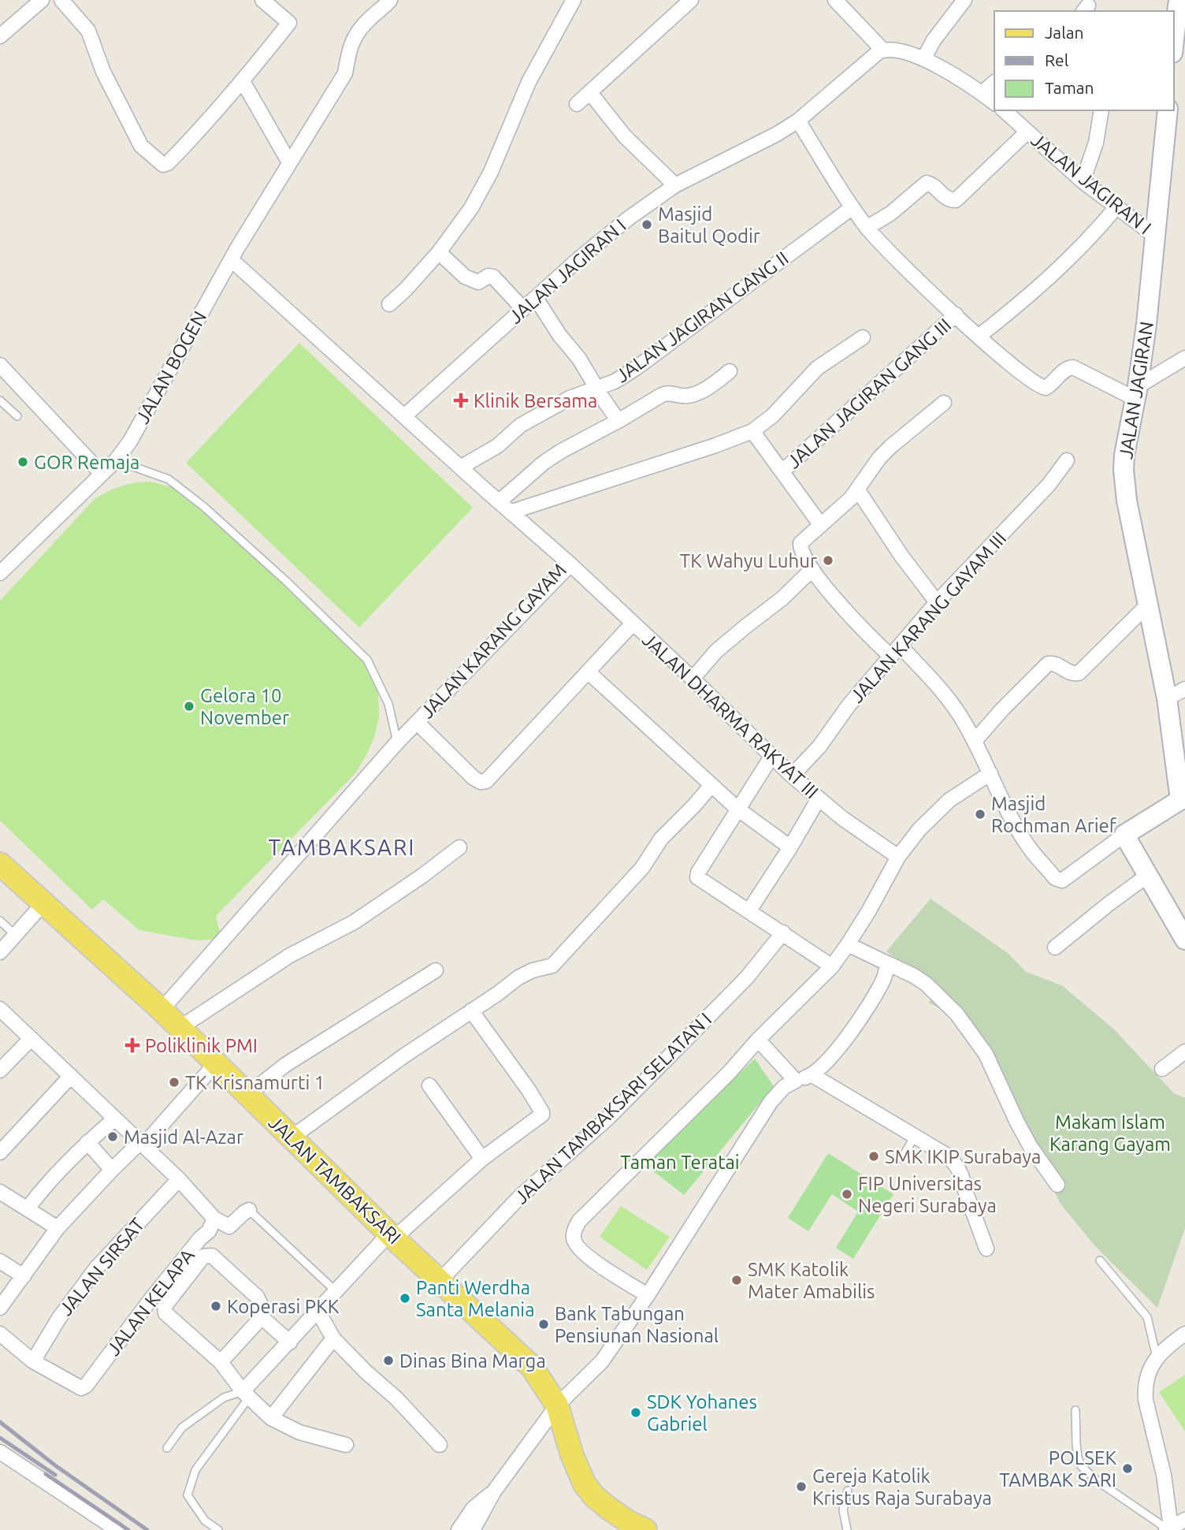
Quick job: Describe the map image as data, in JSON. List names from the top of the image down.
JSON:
{
  "streets": {
    "main road": ["JALAN TAMBAKSARI"],
    "street": [
      "JALAN JAGIRAN I",
      "JALAN JAGIRAN GANG II",
      "JALAN BOGEN",
      "JALAN JAGIRAN",
      "JALAN JAGIRAN GANG III",
      "JALAN KARANG GAYAM III",
      "JALAN KARANG GAYAM",
      "JALAN DHARMA RAKYAT III",
      "JALAN TAMBAKSARI SELATAN I",
      "JALAN SIRSAT",
      "JALAN KELAPA"
    ]
  },
  "crossings": [
    ["JALAN JAGIRAN I", "JALAN JAGIRAN"],
    ["JALAN JAGIRAN I", "JALAN KARANG GAYAM"],
    ["JALAN JAGIRAN GANG II", "JALAN KARANG GAYAM"],
    ["JALAN BOGEN", "JALAN KARANG GAYAM"],
    ["JALAN KARANG GAYAM III", "JALAN DHARMA RAKYAT III"],
    ["JALAN KARANG GAYAM", "JALAN DHARMA RAKYAT III"],
    ["JALAN KARANG GAYAM", "JALAN TAMBAKSARI"],
    ["JALAN TAMBAKSARI SELATAN I", "JALAN TAMBAKSARI"],
    ["JALAN SIRSAT", "JALAN KELAPA"]
  ],
  "districts": ["TAMBAKSARI"],
  "parks": ["Makam Islam Karang Gayam", "Taman Teratai"],
  "places": {
    "other": [
      "Masjid Baitul Qodir",
      "GOR Remaja",
      "TK Wahyu Luhur",
      "Gelora 10 November",
      "Masjid Rochman Arief",
      "TK Krisnamurti 1",
      "Masjid Al-Azar",
      "SMK IKIP Surabaya",
      "FIP Universitas Negeri Surabaya",
      "SMK Katolik Mater Amabilis",
      "Panti Werdha Santa Melania",
      "Koperasi PKK",
      "Bank Tabungan Pensiunan Nasional",
      "Dinas Bina Marga",
      "SDK Yohanes Gabriel",
      "POLSEK TAMBAK SARI",
      "Gereja Katolik Kristus Raja Surabaya"
    ],
    "health": ["Klinik Bersama", "Poliklinik PMI"]
  },
  "legend": ["Jalan", "Rel", "Taman"]
}
